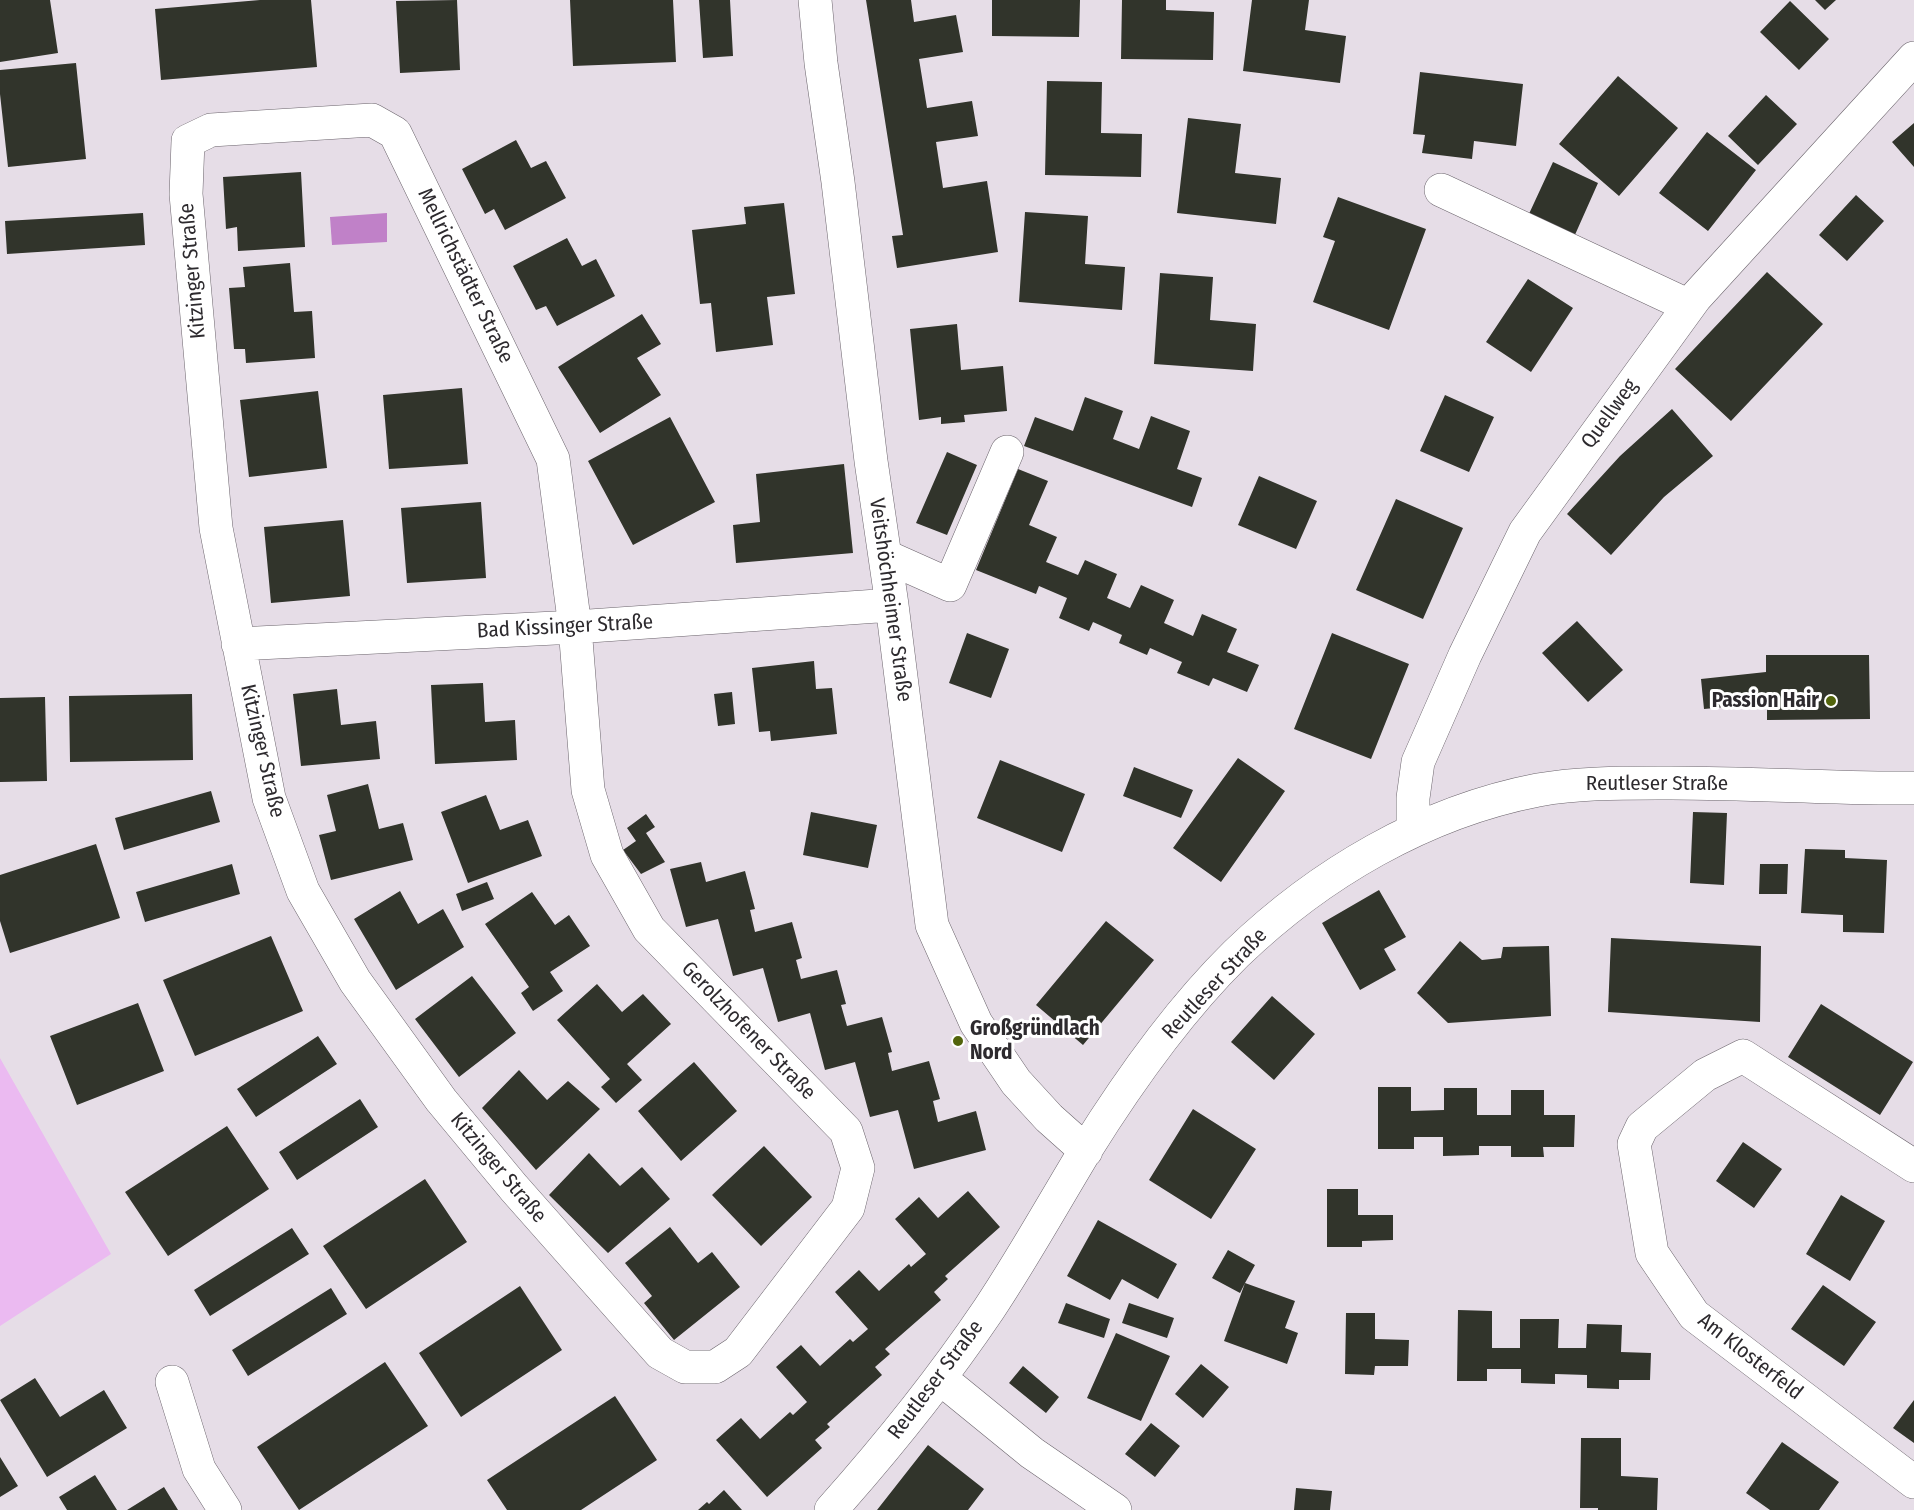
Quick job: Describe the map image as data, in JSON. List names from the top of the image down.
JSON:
{
  "streets": {
    "street": [
      "Kitzinger Straße",
      "Mellrichstädter Straße",
      "Quellweg",
      "Veitshöchheimer Straße",
      "Bad Kissinger Straße",
      "Reutleser Straße",
      "Gerolzhofener Straße",
      "Am Klosterfeld"
    ]
  },
  "crossings": [
    ["Kitzinger Straße", "Mellrichstädter Straße"],
    ["Kitzinger Straße", "Bad Kissinger Straße"],
    ["Kitzinger Straße", "Gerolzhofener Straße"],
    ["Mellrichstädter Straße", "Bad Kissinger Straße"],
    ["Mellrichstädter Straße", "Gerolzhofener Straße"],
    ["Quellweg", "Reutleser Straße"],
    ["Veitshöchheimer Straße", "Bad Kissinger Straße"],
    ["Veitshöchheimer Straße", "Reutleser Straße"],
    ["Bad Kissinger Straße", "Gerolzhofener Straße"]
  ],
  "places": ["Passion Hair", "Großgründlach Nord"]
}
